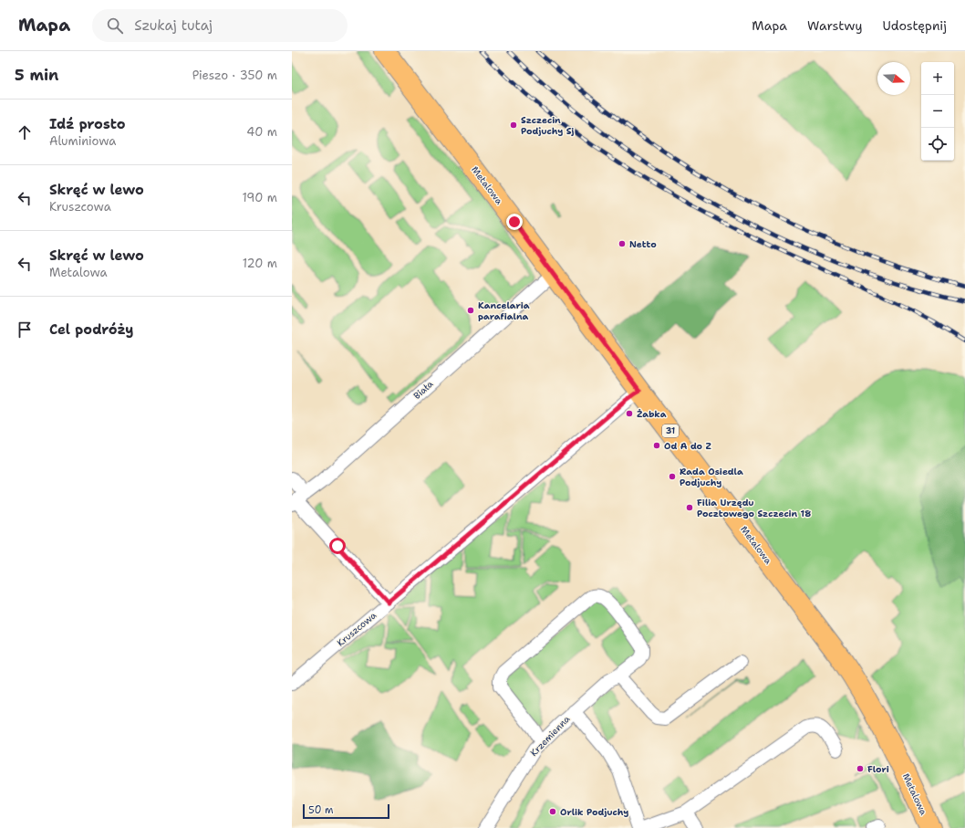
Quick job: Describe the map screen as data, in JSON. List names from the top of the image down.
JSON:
{
  "streets": {
    "main road": ["Metalowa", "31"],
    "street": ["Biała", "Kruszcowa", "Krzemienna"]
  },
  "crossings": [
    ["Metalowa", "Biała"],
    ["Metalowa", "Kruszcowa"]
  ],
  "places": [
    "Szczecin Podjuchy Sj",
    "Netto",
    "Kancelaria parafialna",
    "Żabka",
    "Od A do Z",
    "Rada Osiedla Podjuchy",
    "Filia Urzędu Pocztowego Szczecin 18",
    "Flori",
    "Orlik Podjuchy"
  ],
  "scale_bar": "50 m",
  "north": "right",
  "page": {
    "header": "Mapa",
    "search": "Szukaj tutaj",
    "nav": ["Mapa", "Warstwy", "Udostępnij"],
    "heading": ["5 min", "Pieszo · 350 m"],
    "map_buttons": ["+", "−"],
    "list": [
      ["Idź prosto", "Aluminiowa", "40 m"],
      ["Skręć w lewo", "Kruszcowa", "190 m"],
      ["Skręć w lewo", "Metalowa", "120 m"],
      "Cel podróży"
    ],
    "scale": "50 m"
  }
}
